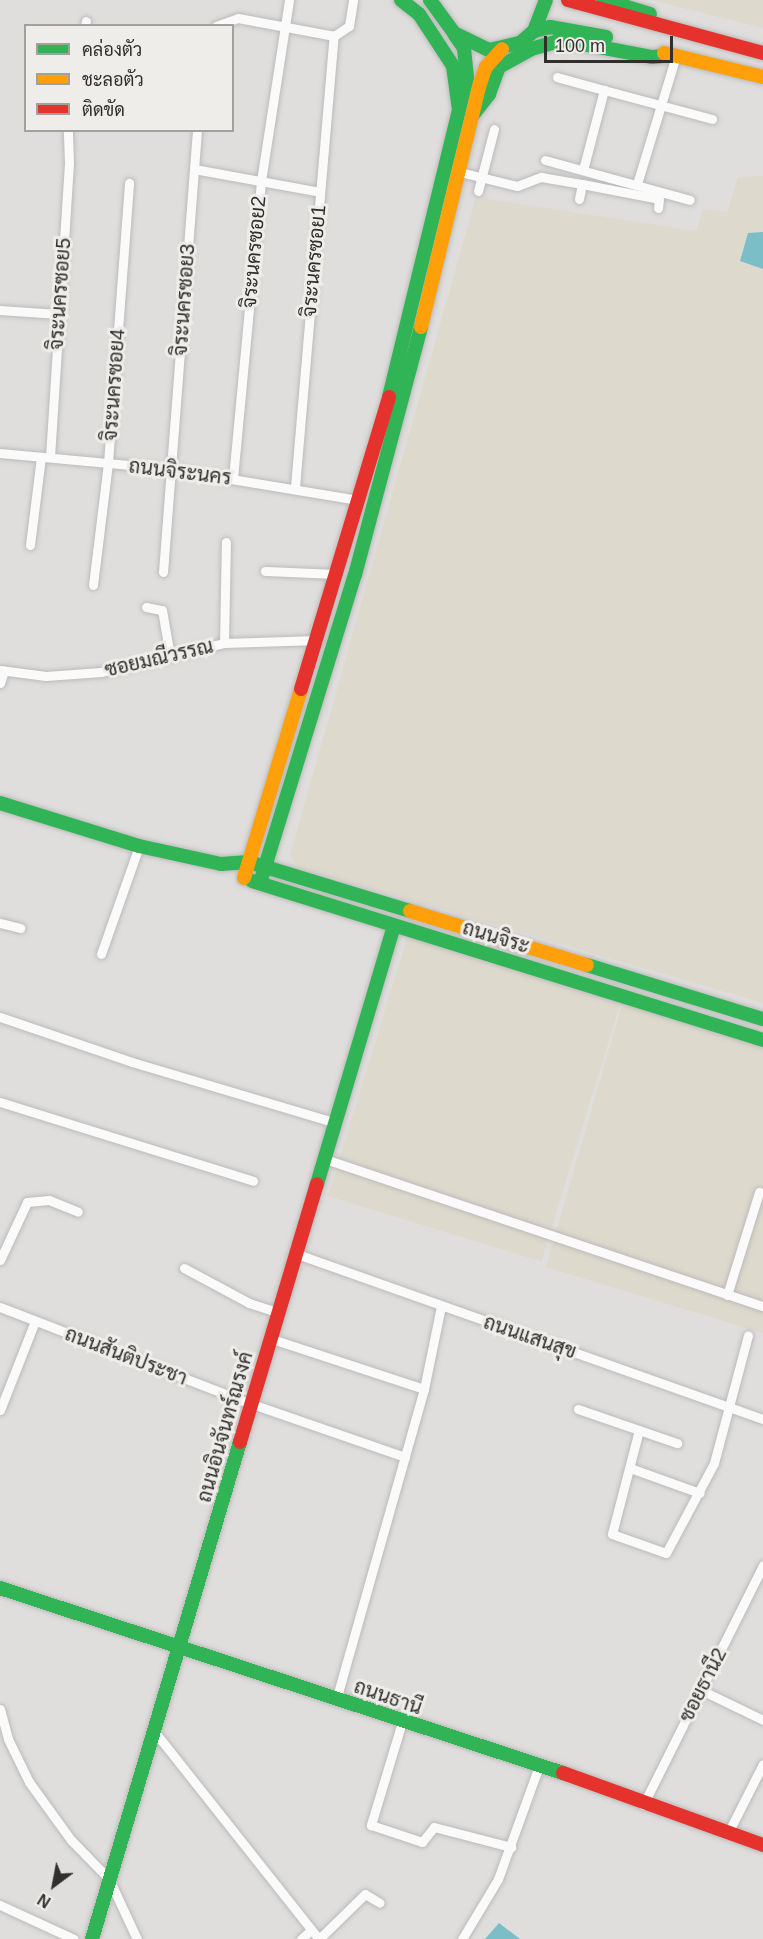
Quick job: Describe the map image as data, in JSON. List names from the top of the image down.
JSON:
{
  "streets": {
    "main road": ["ถนนจิระ", "ถนนอินจันทร์ณรงค์", "ถนนธานี"],
    "street": [
      "จิระนครซอย2",
      "จิระนครซอย1",
      "จิระนครซอย5",
      "จิระนครซอย3",
      "จิระนครซอย4",
      "ถนนจิระนคร",
      "ซอยมณีวรรณ",
      "ถนนแสนสุข",
      "ถนนสันติประชา",
      "ซอยธานี2"
    ]
  },
  "crossings": [
    ["จิระนครซอย2", "ถนนจิระนคร"],
    ["จิระนครซอย1", "ถนนจิระนคร"],
    ["จิระนครซอย5", "ถนนจิระนคร"],
    ["จิระนครซอย3", "ถนนจิระนคร"],
    ["จิระนครซอย4", "ถนนจิระนคร"],
    ["ถนนจิระ", "ถนนอินจันทร์ณรงค์"],
    ["ถนนแสนสุข", "ถนนอินจันทร์ณรงค์"],
    ["ถนนสันติประชา", "ถนนอินจันทร์ณรงค์"],
    ["ถนนอินจันทร์ณรงค์", "ถนนธานี"],
    ["ซอยธานี2", "ถนนธานี"]
  ],
  "legend": ["คล่องตัว", "ชะลอตัว", "ติดขัด"],
  "scale_bar": "100 m",
  "north": "bottom left"
}
